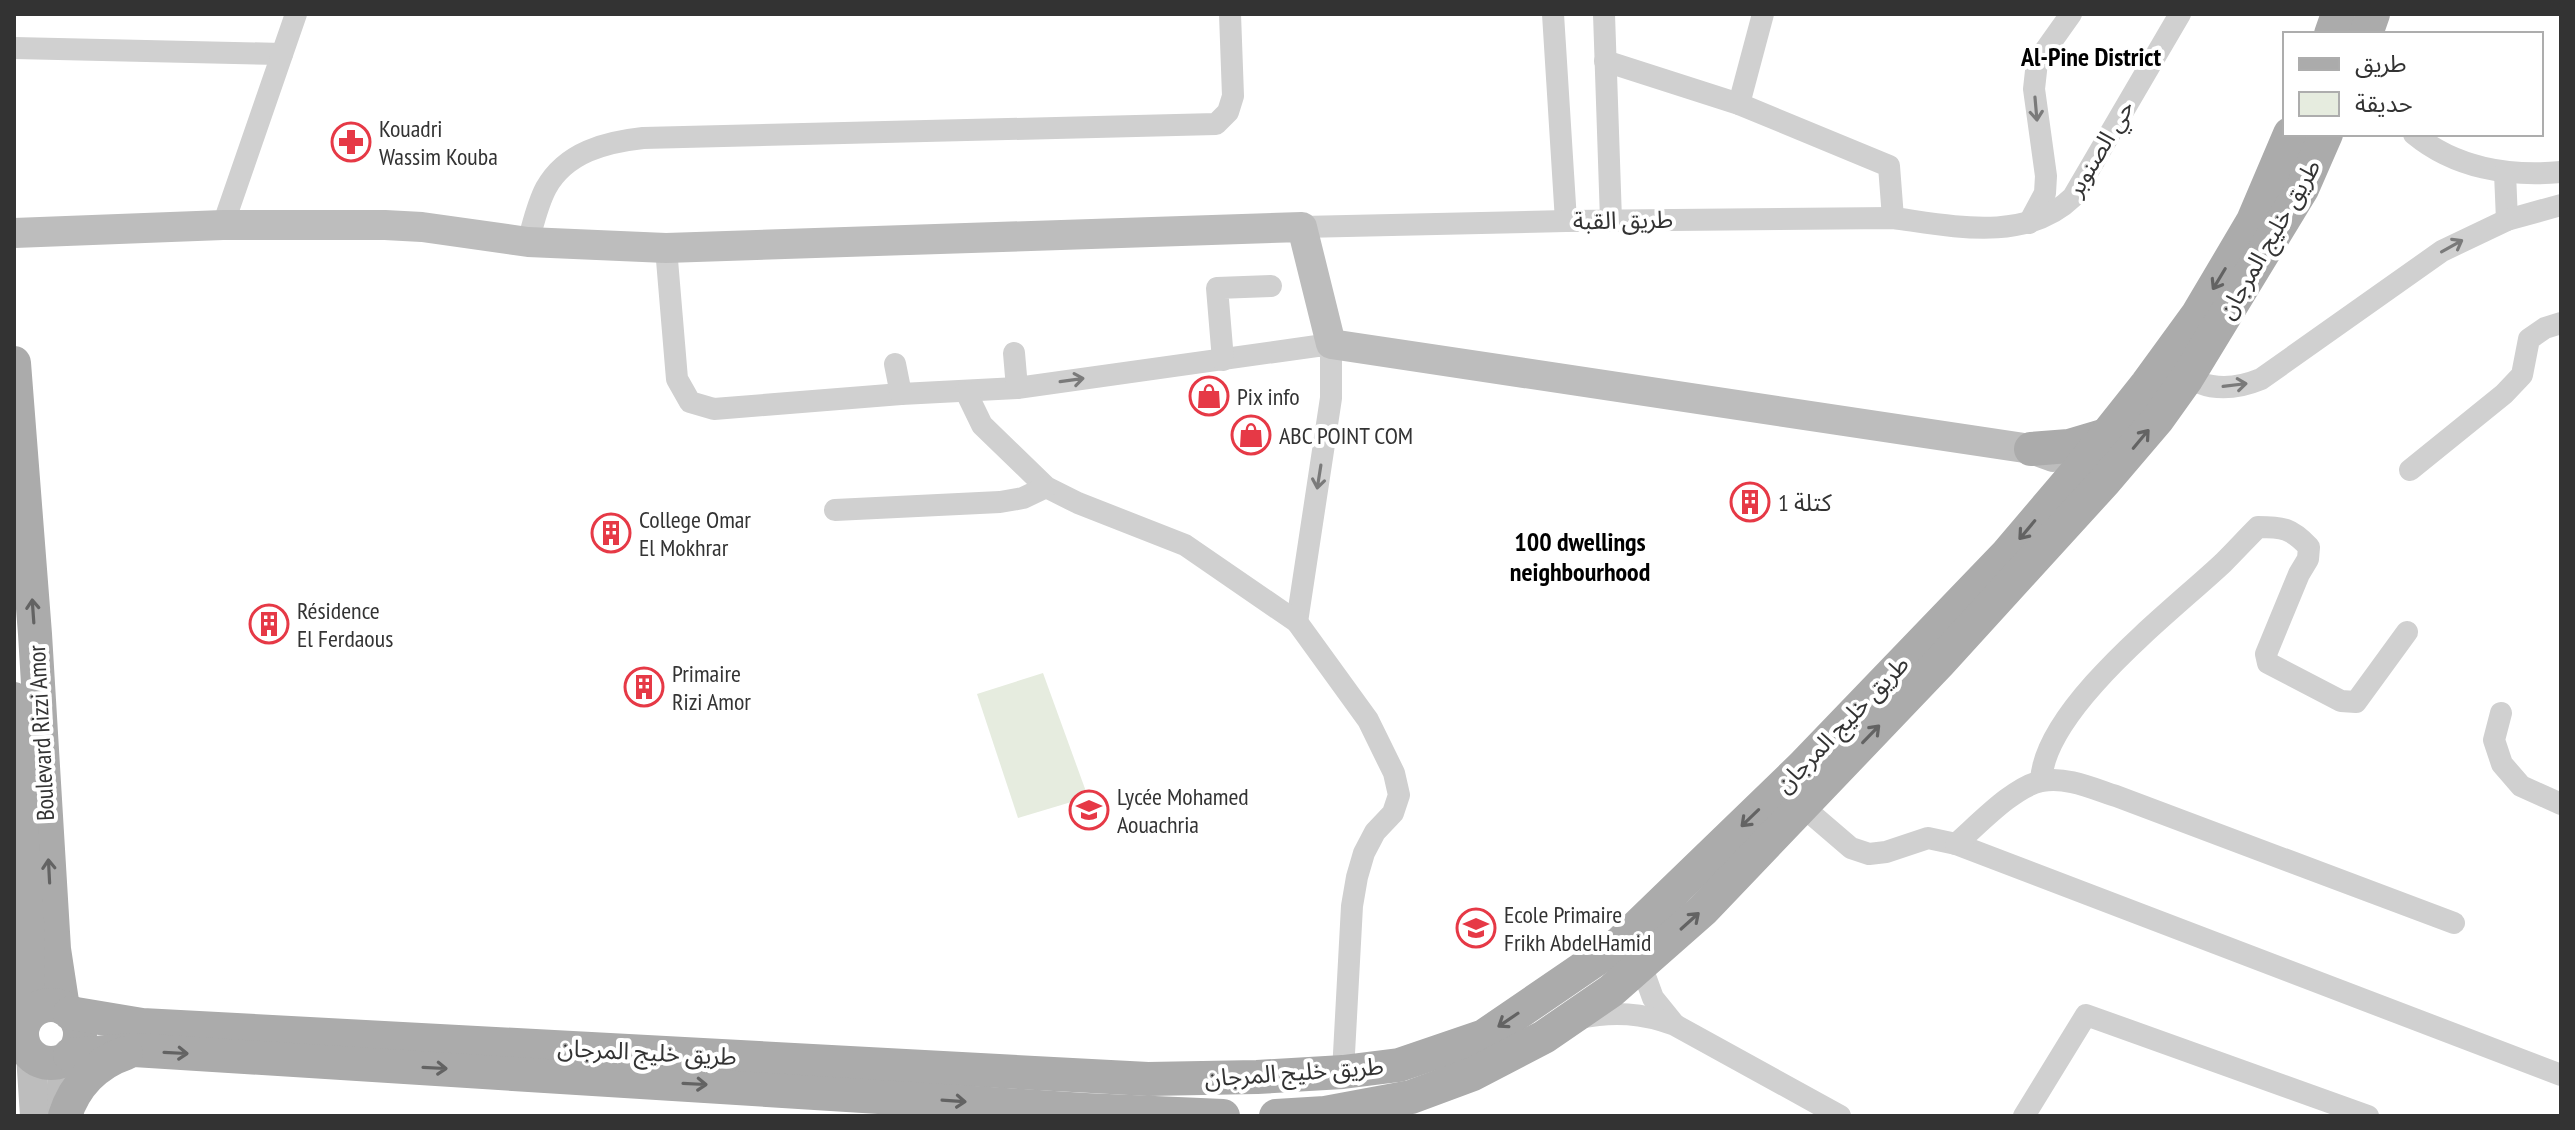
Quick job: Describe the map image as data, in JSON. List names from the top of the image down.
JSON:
{
  "streets": {
    "main road": ["طريق خليج المرجان", "Boulevard Rizzi Amor"],
    "street": ["حي الصنوبر", "طريق القبة"]
  },
  "crossings": [
    ["حي الصنوبر", "طريق القبة"],
    ["طريق خليج المرجان", "Boulevard Rizzi Amor"]
  ],
  "one_way": ["حي الصنوبر"],
  "districts": ["Al-Pine District", "100 dwellings neighbourhood"],
  "places": {
    "pharmacy": ["Kouadri Wassim Kouba"],
    "shop": ["Pix info", "ABC POINT COM"],
    "building": [
      "كتلة 1",
      "College Omar El Mokhrar",
      "Résidence El Ferdaous",
      "Primaire Rizi Amor"
    ],
    "school or university": ["Lycée Mohamed Aouachria", "Ecole Primaire Frikh AbdelHamid"]
  },
  "legend": ["طريق", "حديقة"]
}
